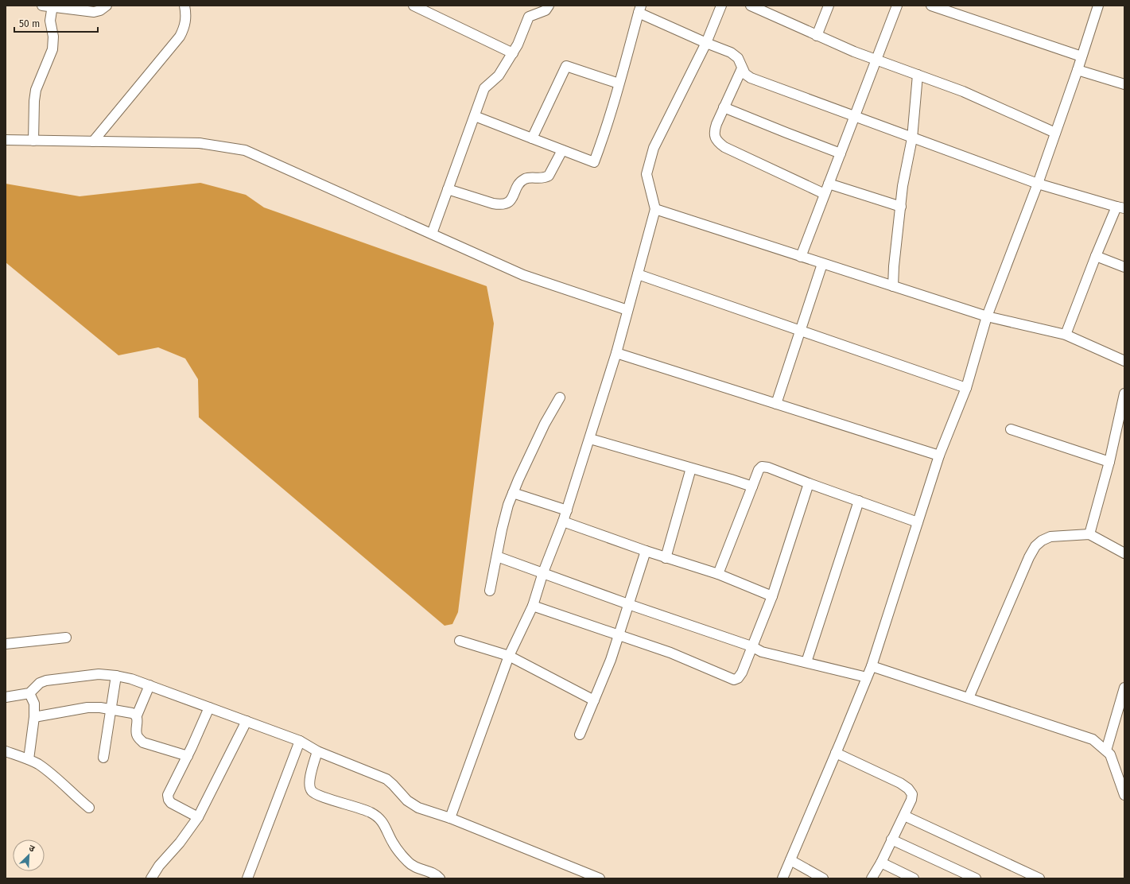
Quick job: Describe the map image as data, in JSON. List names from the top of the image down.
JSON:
{
  "scale_bar": "50 m",
  "north": "top right"
}
